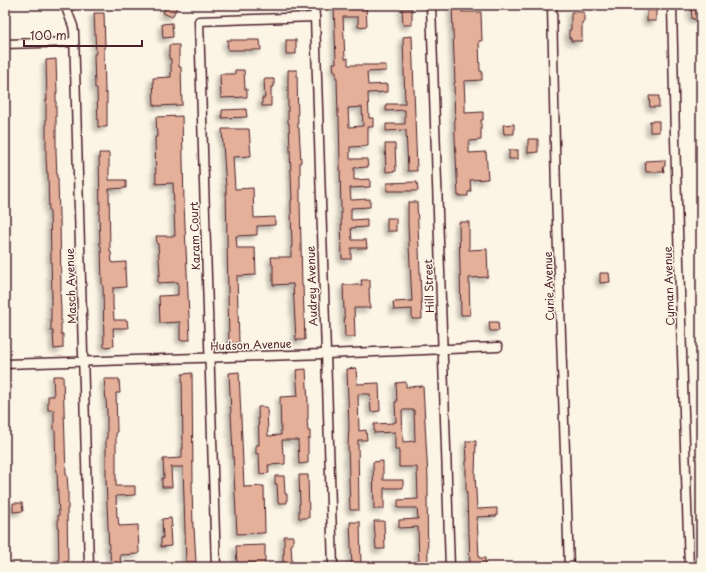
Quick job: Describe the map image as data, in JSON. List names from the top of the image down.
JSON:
{
  "streets": {
    "street": [
      "Karam Court",
      "Masch Avenue",
      "Audrey Avenue",
      "Hill Street",
      "Curie Avenue",
      "Cyman Avenue",
      "Hudson Avenue"
    ]
  },
  "crossings": [
    ["Karam Court", "Audrey Avenue"],
    ["Karam Court", "Hudson Avenue"],
    ["Masch Avenue", "Hudson Avenue"],
    ["Audrey Avenue", "Hudson Avenue"],
    ["Hill Street", "Hudson Avenue"]
  ],
  "scale_bar": "100 m"
}
